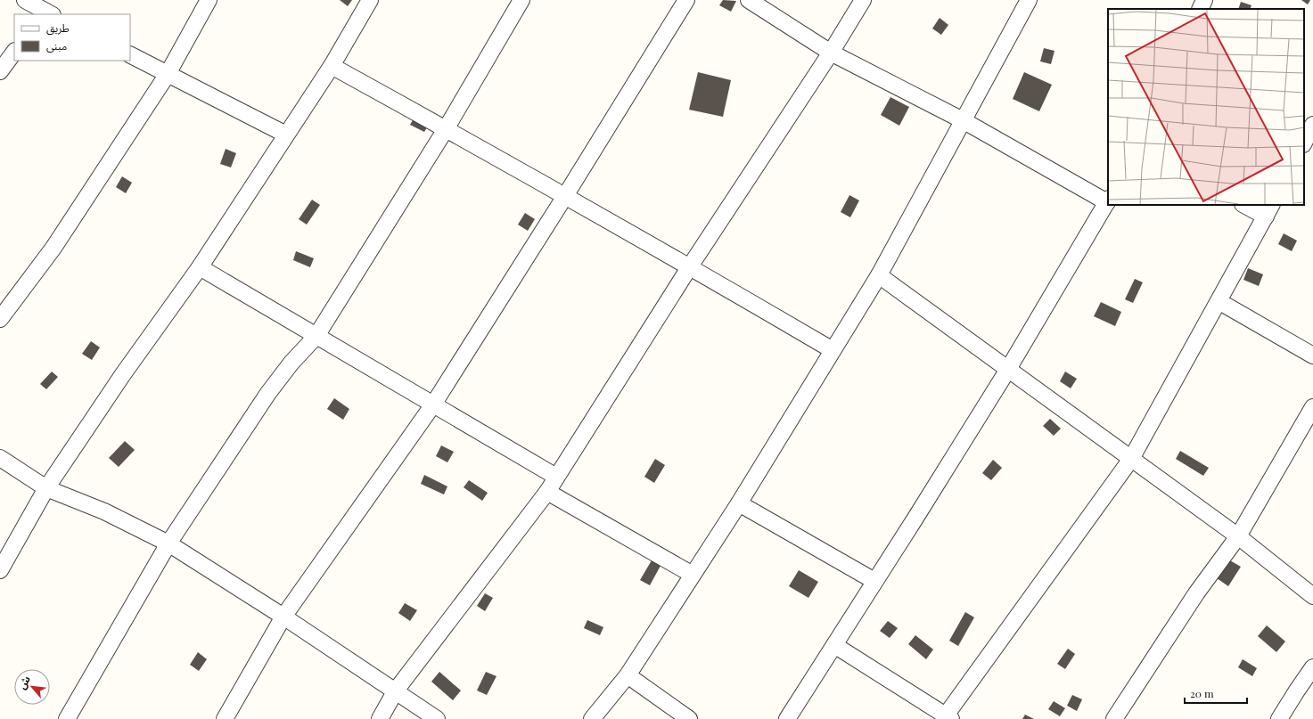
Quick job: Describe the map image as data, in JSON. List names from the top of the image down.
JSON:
{
  "legend": ["طريق", "مبنى"],
  "scale_bar": "20 m",
  "north": "top left"
}
